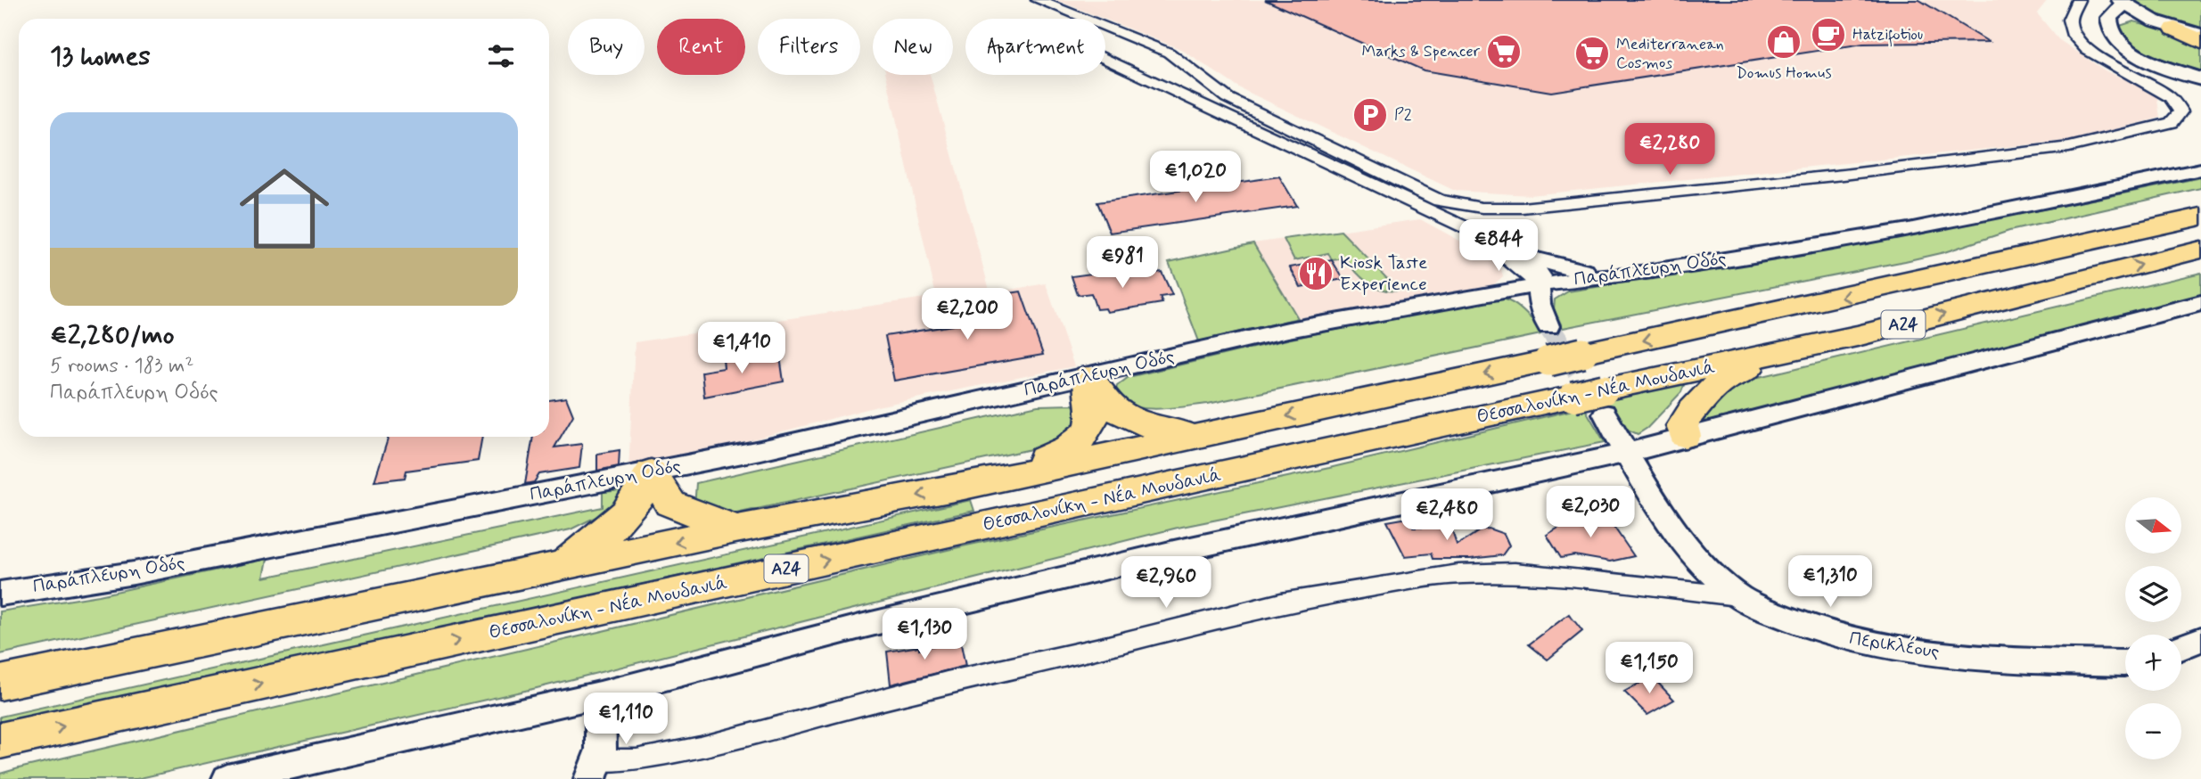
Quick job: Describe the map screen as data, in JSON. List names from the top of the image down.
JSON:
{
  "streets": {
    "highway": ["Α24", "Θεσσαλονίκη - Νέα Μουδανιά"],
    "street": ["Παράπλευρη Οδός", "Περικλέους"]
  },
  "crossings": [
    ["Θεσσαλονίκη - Νέα Μουδανιά", "Περικλέους"]
  ],
  "places": {
    "cafe": ["Hatzifotiou"],
    "shop": ["Domus Homus"],
    "supermarket": ["Marks & Spencer", "Mediterranean Cosmos"],
    "parking": ["P2"],
    "restaurant": ["Kiosk Taste Experience"]
  },
  "north": "right",
  "page": {
    "chip": [
      "Buy",
      "Rent",
      "Filters",
      "New",
      "Apartment"
    ],
    "heading": "13 homes",
    "list": [
      {
        "name": "€2,280/mo",
        "note": "5 rooms · 183 m² · Παράπλευρη Οδός"
      }
    ],
    "price": [
      "€2,280",
      "€1,020",
      "€844",
      "€981",
      "€2,200",
      "€1,410",
      "€2,030",
      "€2,480",
      "€1,310",
      "€2,960",
      "€1,130",
      "€1,150",
      "€1,110"
    ],
    "map_buttons": ["+", "−"]
  }
}
